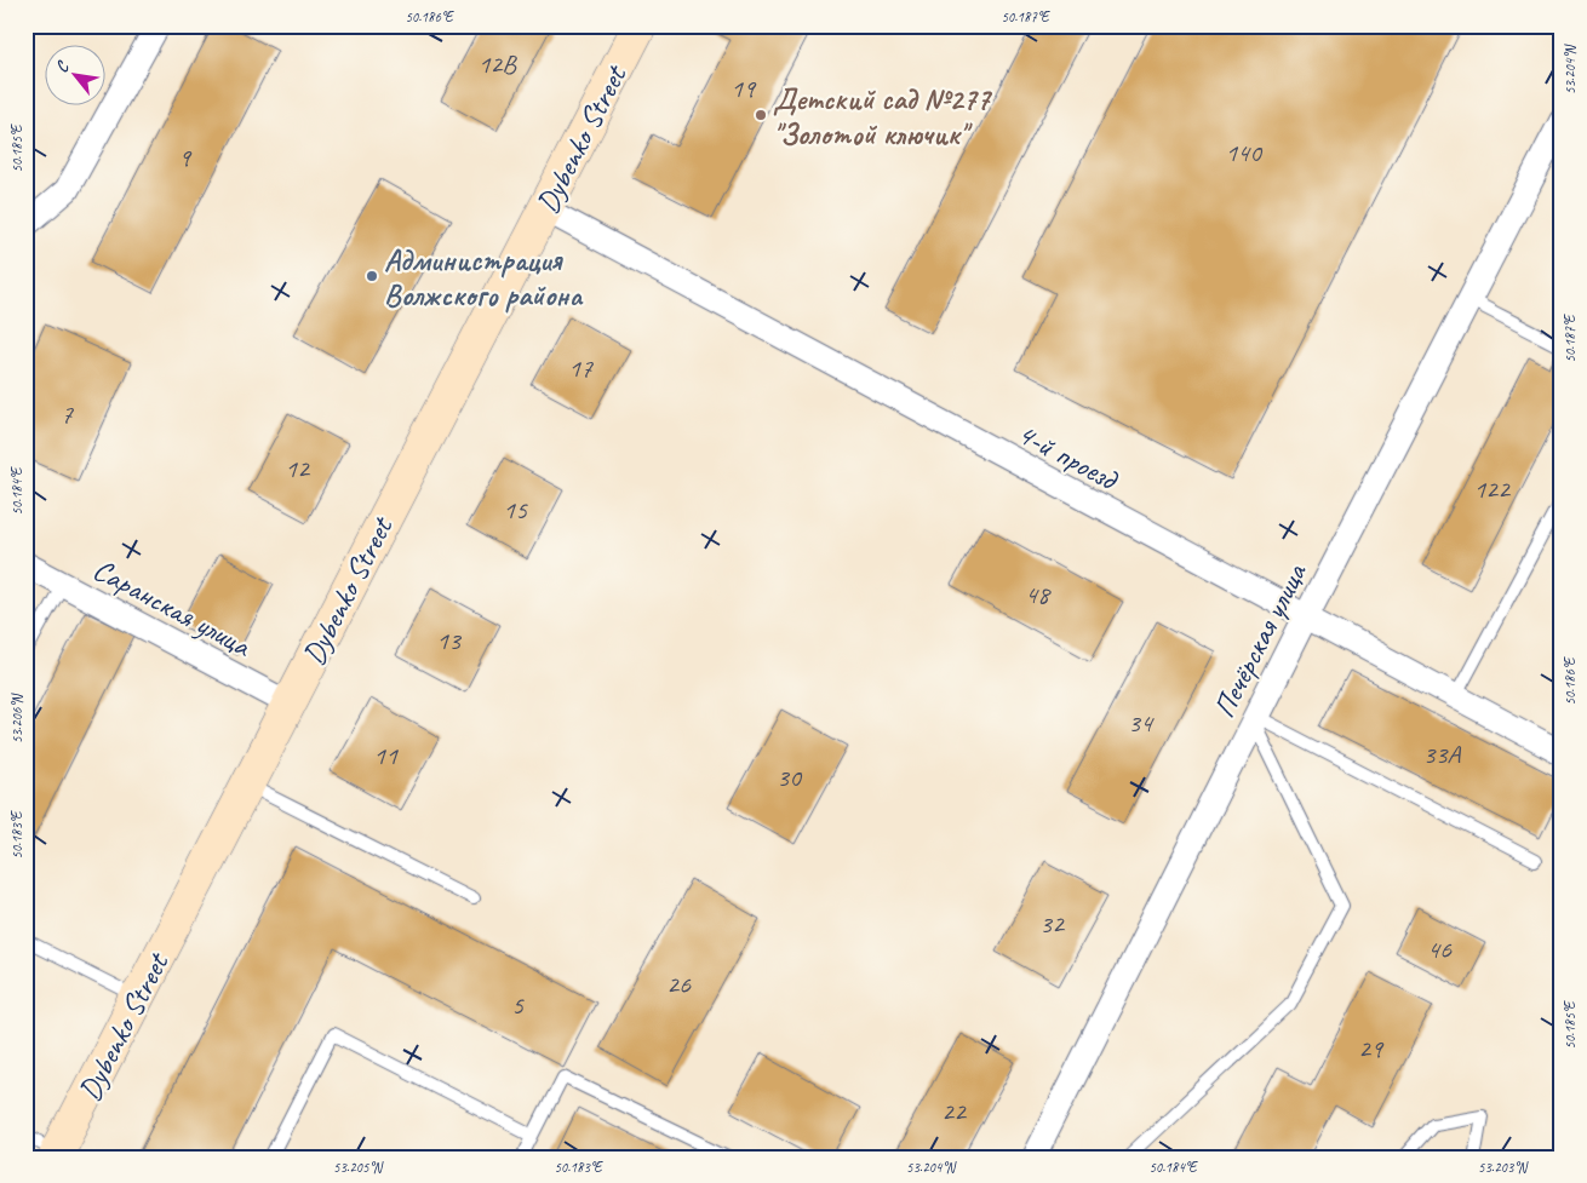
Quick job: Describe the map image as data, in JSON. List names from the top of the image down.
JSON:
{
  "streets": {
    "main road": ["Dybenko Street"],
    "street": ["4-й проезд", "Саранская улица", "Печёрская улица"]
  },
  "crossings": [
    ["Dybenko Street", "4-й проезд"],
    ["Dybenko Street", "Саранская улица"],
    ["4-й проезд", "Печёрская улица"]
  ],
  "places": ["Детский сад №277 \"Золотой ключик\"", "Администрация Волжского района"],
  "house_numbers": [
    "12В",
    "19",
    "140",
    "9",
    "17",
    "7",
    "12",
    "122",
    "15",
    "48",
    "13",
    "34",
    "33А",
    "11",
    "30",
    "32",
    "46",
    "26",
    "5",
    "29",
    "22"
  ],
  "north": "top left",
  "coordinates": [
    "50.186°E",
    "50.187°E",
    "53.204°N",
    "50.185°E",
    "50.184°E",
    "53.206°N",
    "50.183°E",
    "53.205°N",
    "53.203°N"
  ]
}
